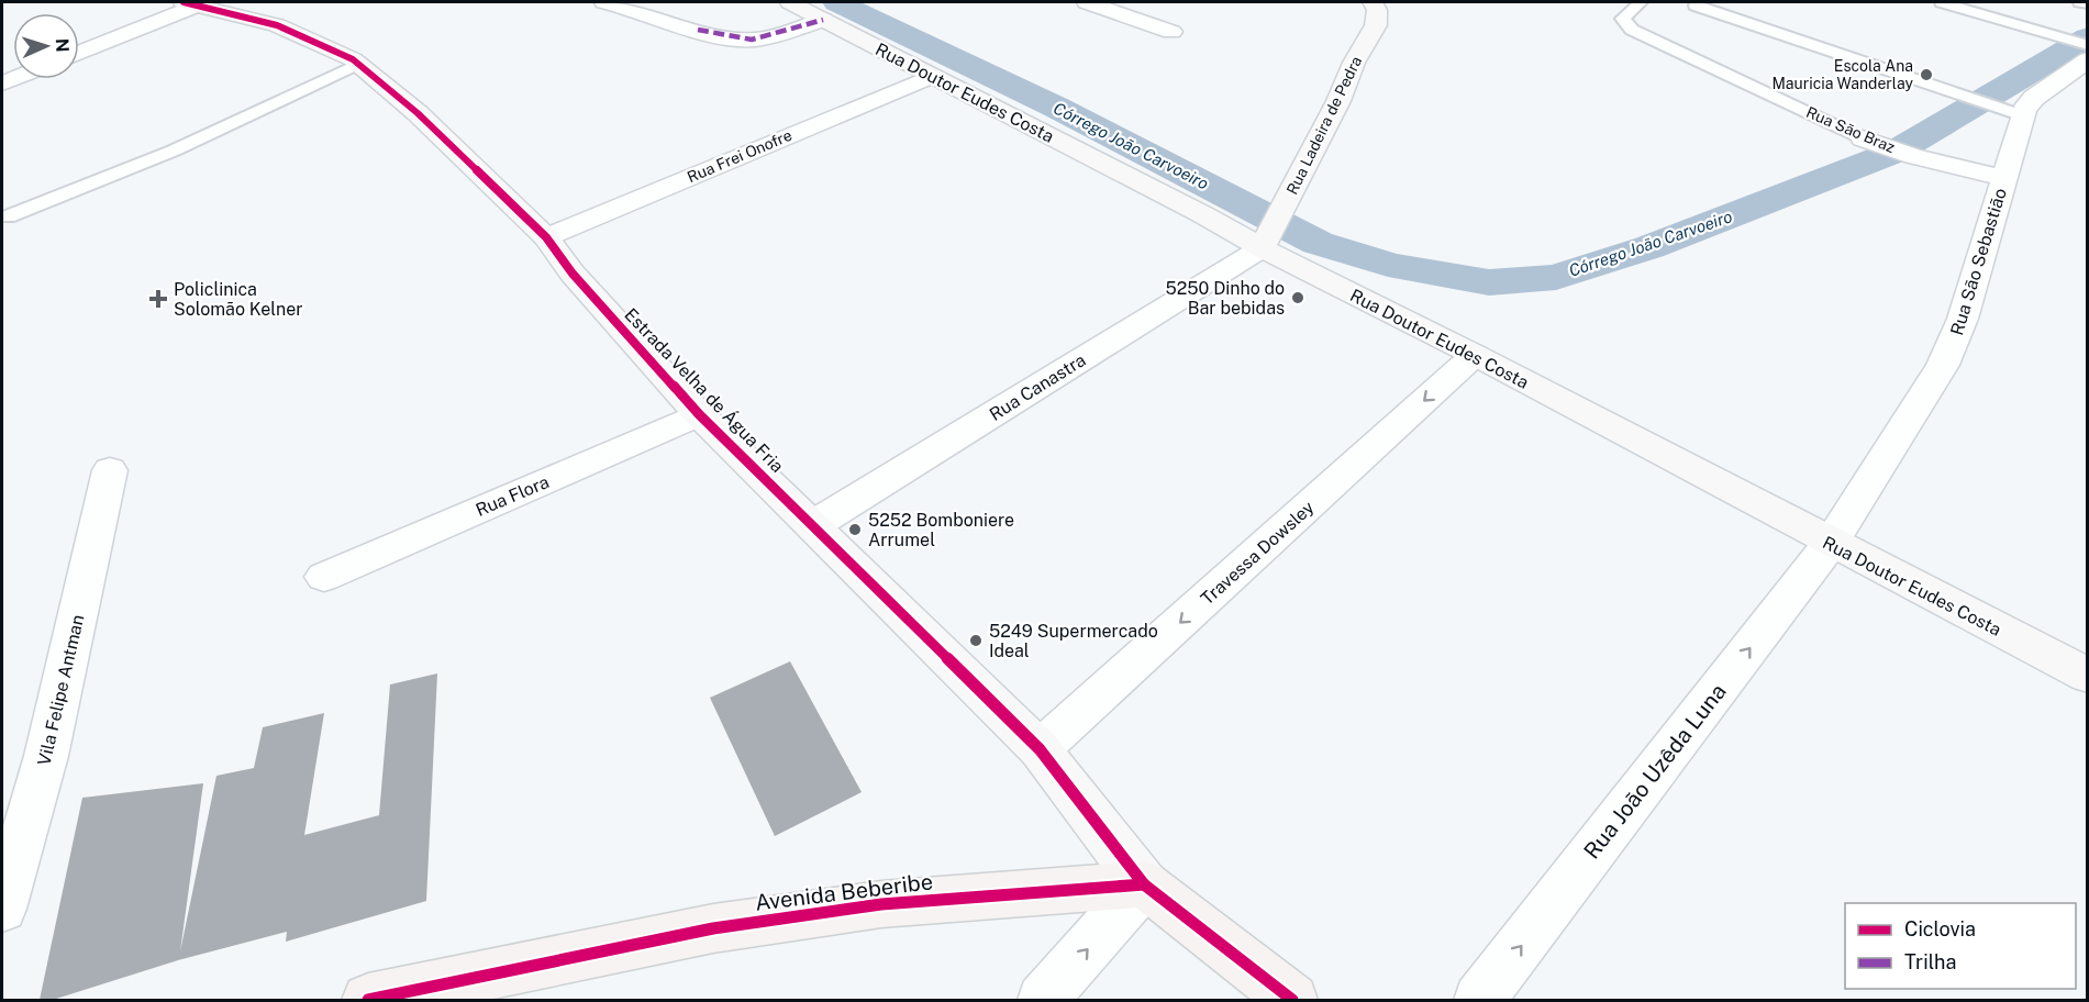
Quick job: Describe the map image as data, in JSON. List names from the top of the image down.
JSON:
{
  "streets": {
    "main road": ["Avenida Beberibe"],
    "street": [
      "Rua Doutor Eudes Costa",
      "Rua Ladeira de Pedra",
      "Rua São Braz",
      "Rua Frei Onofre",
      "Rua São Sebastião",
      "Rua Canastra",
      "Estrada Velha de Água Fria",
      "Rua Flora",
      "Travessa Dowsley",
      "Vila Felipe Antman",
      "Rua João Uzêda Luna"
    ]
  },
  "crossings": [
    ["Rua Doutor Eudes Costa", "Rua Ladeira de Pedra"],
    ["Rua Doutor Eudes Costa", "Rua Frei Onofre"],
    ["Rua Doutor Eudes Costa", "Rua São Sebastião"],
    ["Rua Doutor Eudes Costa", "Rua Canastra"],
    ["Rua Doutor Eudes Costa", "Travessa Dowsley"],
    ["Rua Doutor Eudes Costa", "Rua João Uzêda Luna"],
    ["Rua Ladeira de Pedra", "Rua Canastra"],
    ["Rua São Braz", "Rua São Sebastião"],
    ["Rua Frei Onofre", "Estrada Velha de Água Fria"],
    ["Rua São Sebastião", "Rua João Uzêda Luna"],
    ["Rua Canastra", "Estrada Velha de Água Fria"],
    ["Estrada Velha de Água Fria", "Rua Flora"],
    ["Estrada Velha de Água Fria", "Travessa Dowsley"],
    ["Estrada Velha de Água Fria", "Avenida Beberibe"]
  ],
  "one_way": ["Travessa Dowsley", "Rua João Uzêda Luna"],
  "water": ["Córrego João Carvoeiro"],
  "places": {
    "other": [
      "Escola Ana Mauricia Wanderlay",
      "5250 Dinho do Bar bebidas",
      "5252 Bomboniere Arrumel",
      "5249 Supermercado Ideal"
    ],
    "health": ["Policlinica Solomão Kelner"]
  },
  "legend": ["Ciclovia", "Trilha"],
  "north": "right"
}
